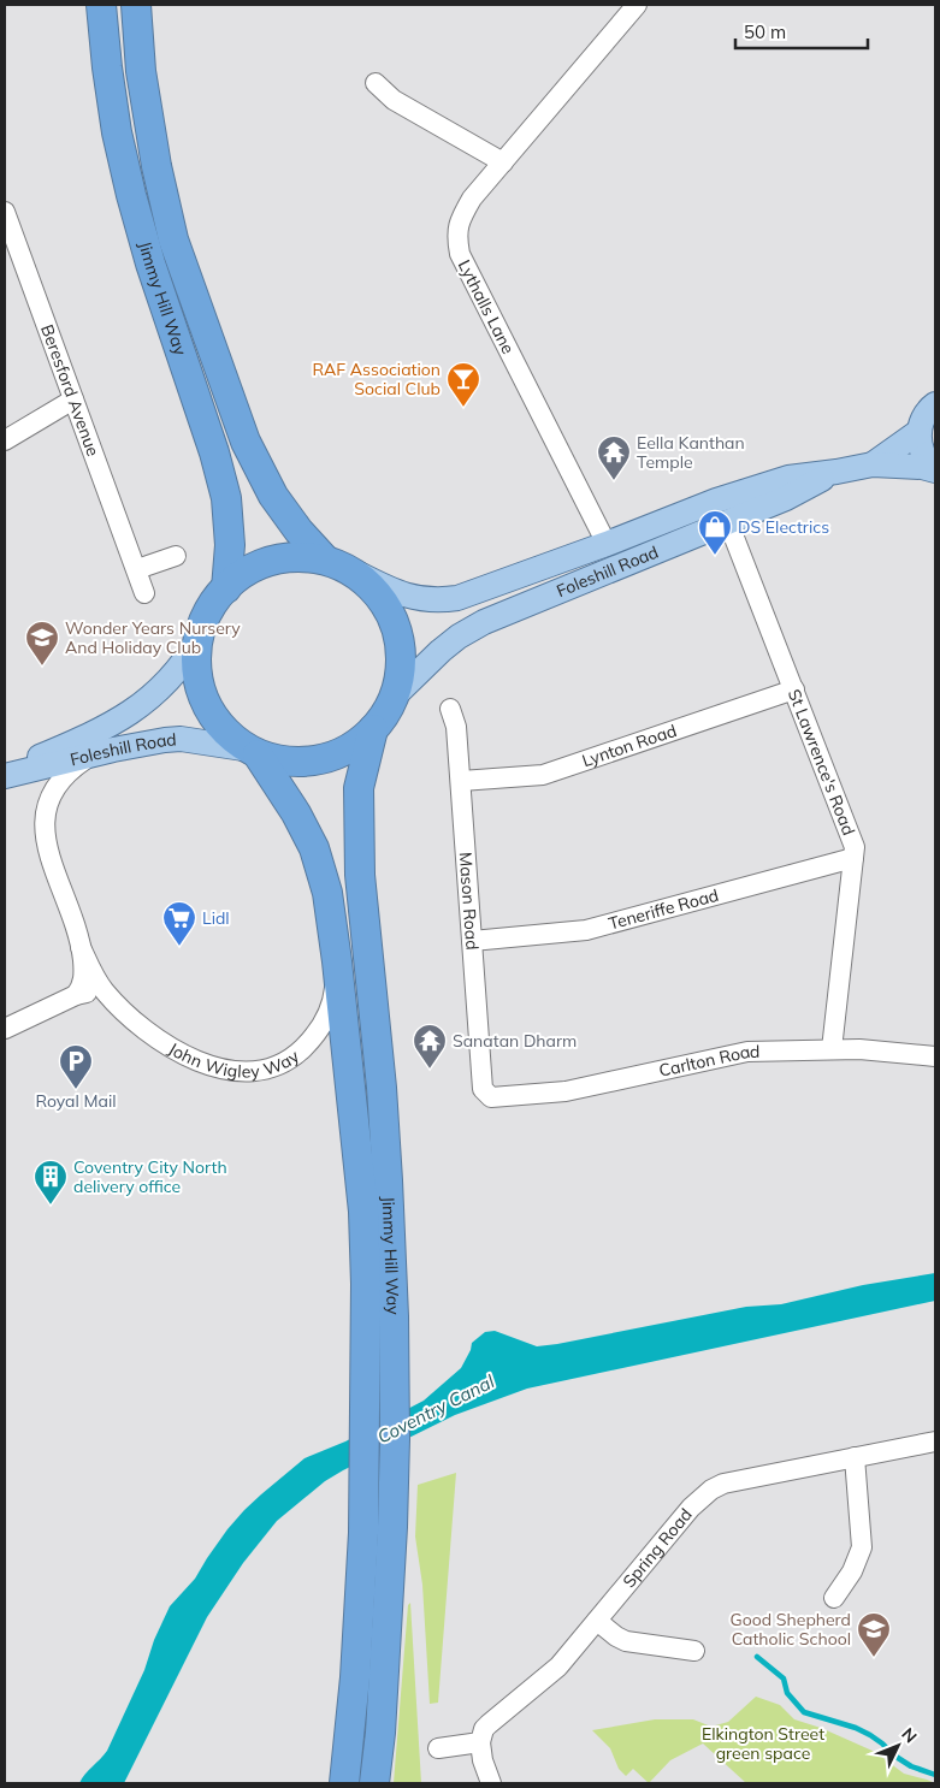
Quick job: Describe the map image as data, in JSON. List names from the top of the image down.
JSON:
{
  "streets": {
    "highway": ["Jimmy Hill Way"],
    "main road": ["Foleshill Road"],
    "street": [
      "Lythalls Lane",
      "Beresford Avenue",
      "Lynton Road",
      "St Lawrence's Road",
      "Mason Road",
      "Teneriffe Road",
      "John Wigley Way",
      "Carlton Road",
      "Spring Road"
    ]
  },
  "crossings": [
    ["Jimmy Hill Way", "Foleshill Road"],
    ["Jimmy Hill Way", "John Wigley Way"],
    ["Lythalls Lane", "Foleshill Road"],
    ["Foleshill Road", "St Lawrence's Road"],
    ["Foleshill Road", "John Wigley Way"],
    ["Lynton Road", "St Lawrence's Road"],
    ["Lynton Road", "Mason Road"],
    ["St Lawrence's Road", "Teneriffe Road"],
    ["St Lawrence's Road", "Carlton Road"],
    ["Mason Road", "Teneriffe Road"],
    ["Mason Road", "Carlton Road"]
  ],
  "water": ["Coventry Canal"],
  "parks": ["Elkington Street green space"],
  "places": {
    "bar": ["RAF Association Social Club"],
    "temple": ["Eella Kanthan Temple", "Sanatan Dharm"],
    "shop": ["DS Electrics"],
    "school or university": ["Wonder Years Nursery And Holiday Club", "Good Shepherd Catholic School"],
    "supermarket": ["Lidl"],
    "parking": ["Royal Mail"],
    "building": ["Coventry City North delivery office"]
  },
  "scale_bar": "50 m",
  "north": "top right"
}
